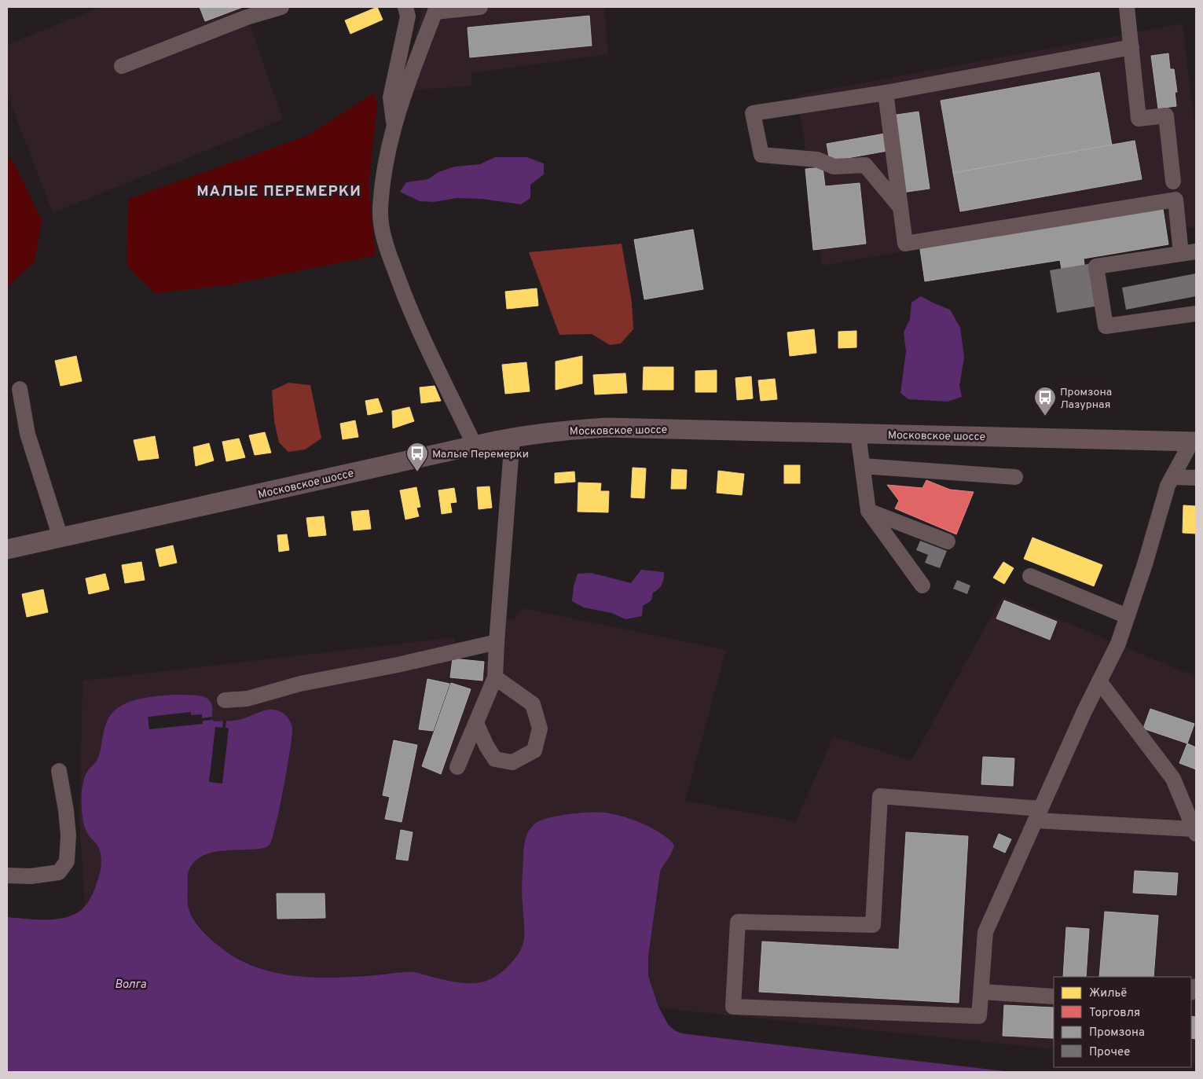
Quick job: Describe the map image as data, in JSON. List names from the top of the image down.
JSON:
{
  "streets": {
    "main road": ["Московское шоссе"]
  },
  "districts": ["МАЛЫЕ ПЕРЕМЕРКИ"],
  "water": ["Волга"],
  "places": {
    "bus stop": ["Промзона Лазурная", "Малые Перемерки"]
  },
  "legend": [
    "Жильё",
    "Торговля",
    "Промзона",
    "Прочее"
  ]
}
